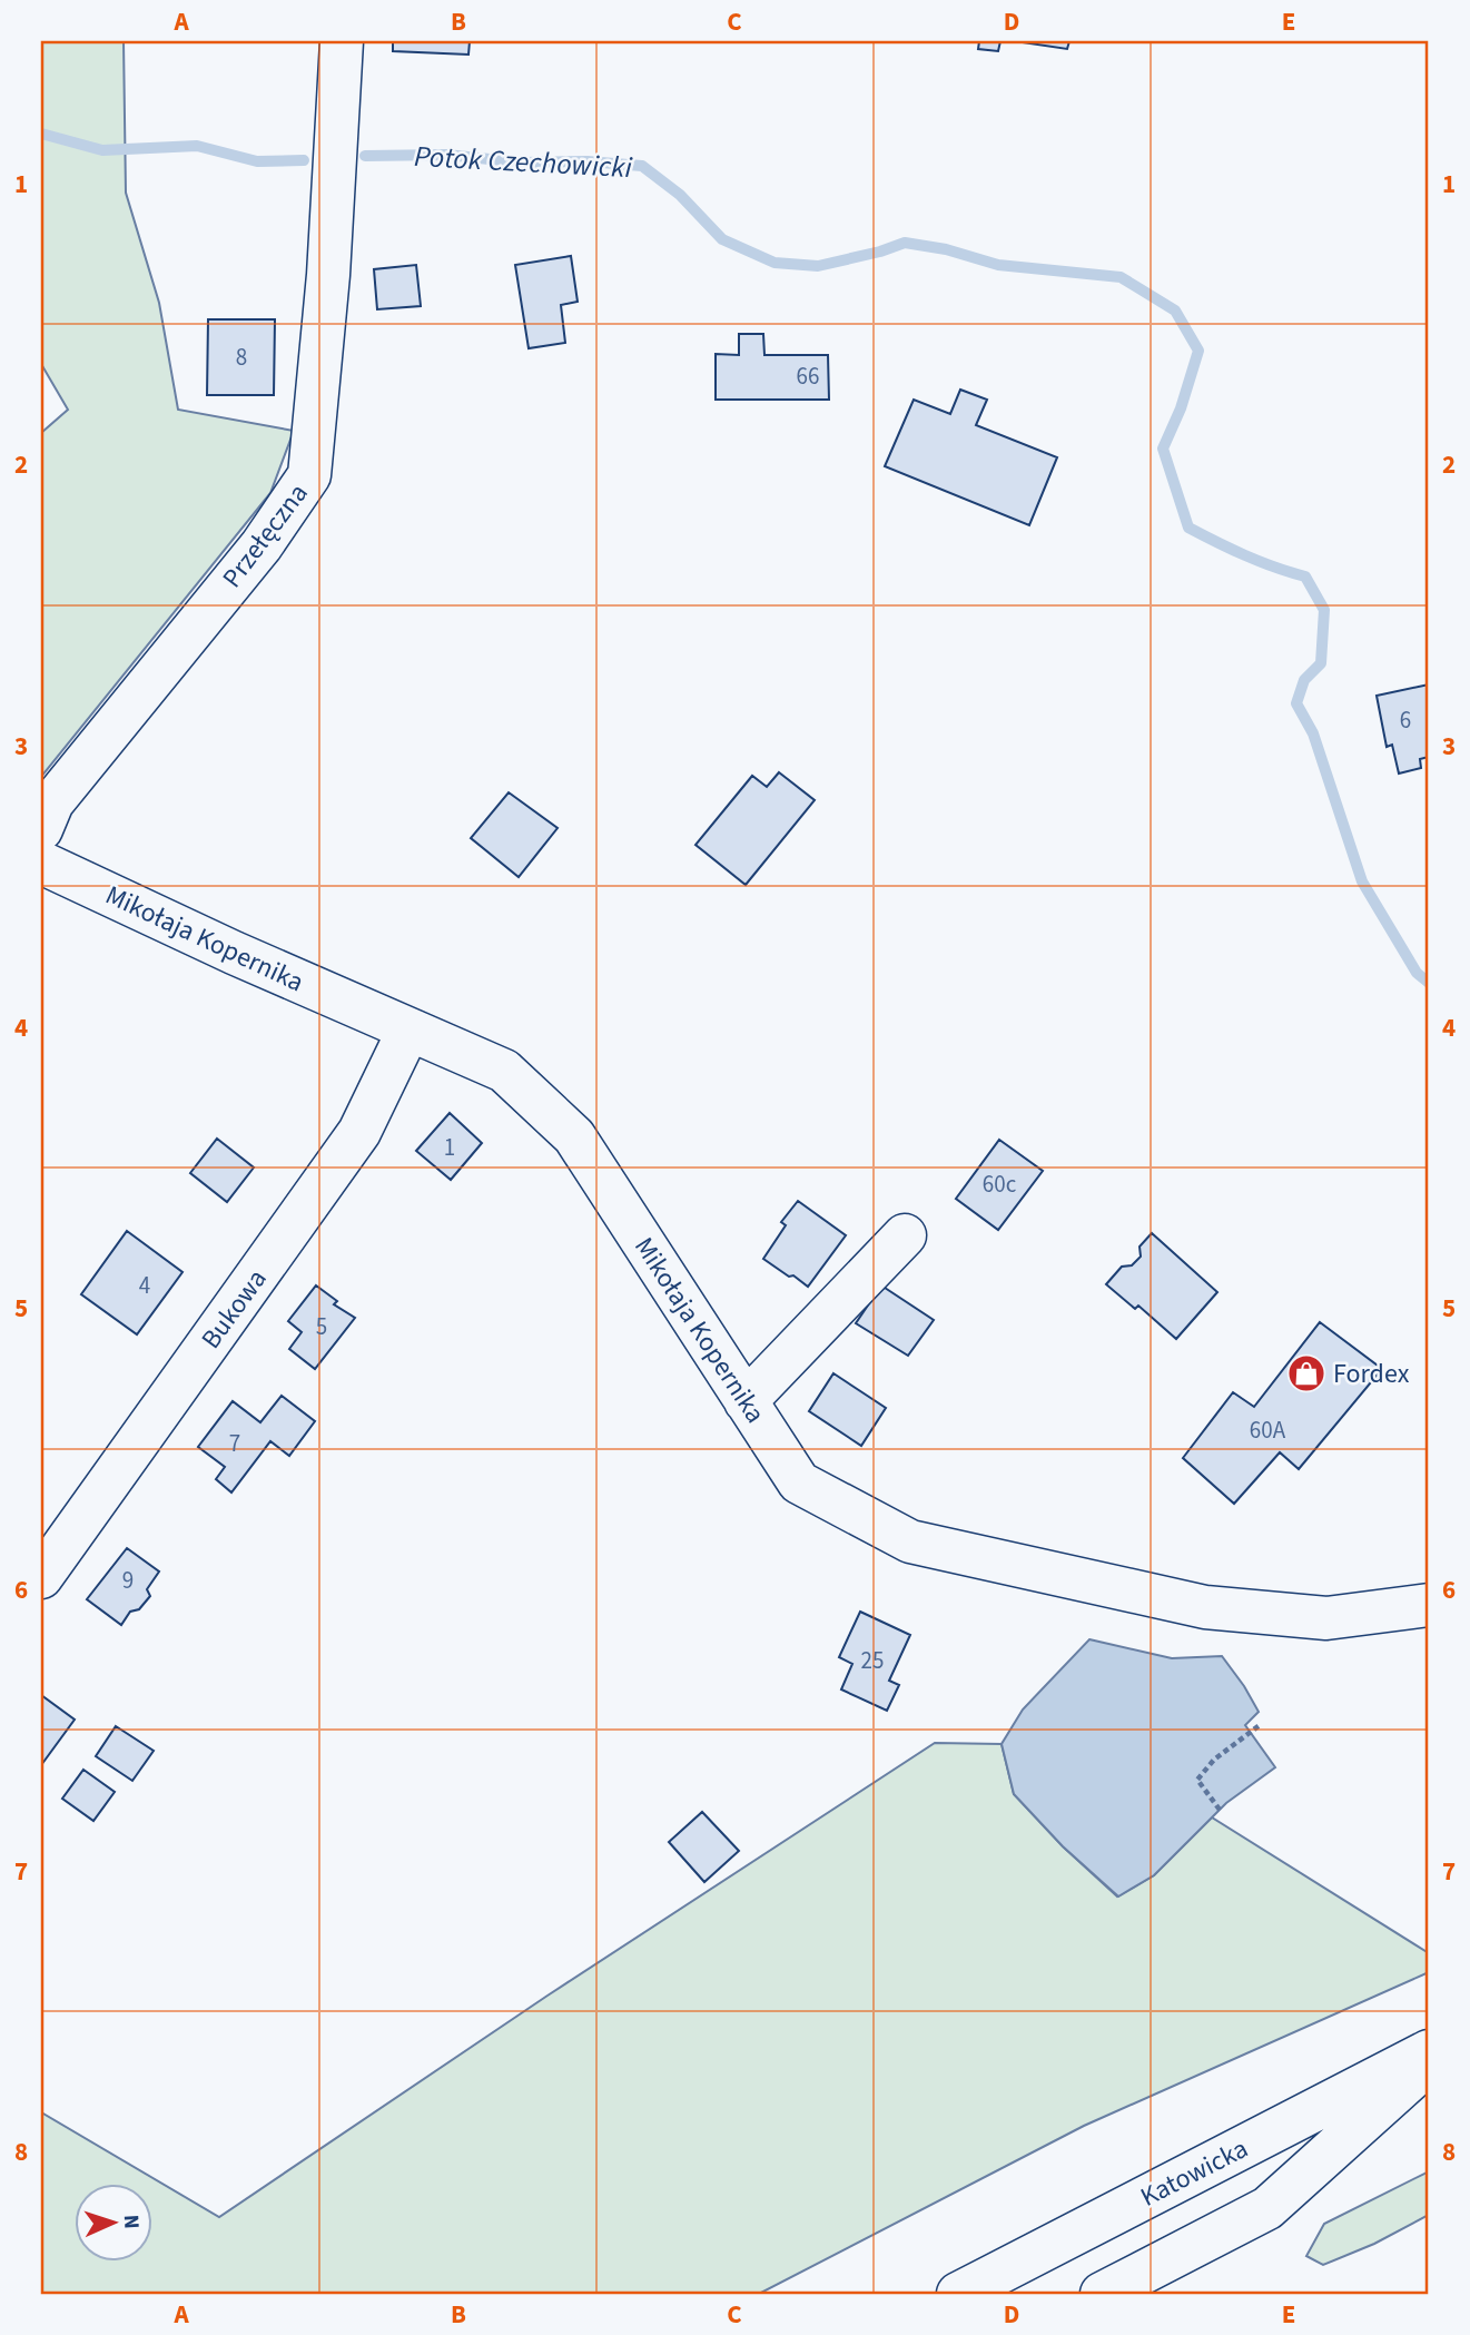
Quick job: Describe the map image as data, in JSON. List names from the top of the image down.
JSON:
{
  "streets": {
    "street": [
      "Przełęczna",
      "Mikołaja Kopernika",
      "Bukowa",
      "Katowicka"
    ]
  },
  "crossings": [
    ["Mikołaja Kopernika", "Bukowa"]
  ],
  "water": ["Potok Czechowicki"],
  "places": {
    "shop": ["Fordex"]
  },
  "house_numbers": [
    "8",
    "66",
    "6",
    "1",
    "60c",
    "4",
    "5",
    "60A",
    "7",
    "9",
    "25"
  ],
  "north": "right",
  "grid": {
    "columns": [
      "A",
      "B",
      "C",
      "D",
      "E"
    ],
    "rows": [
      "1",
      "2",
      "3",
      "4",
      "5",
      "6",
      "7",
      "8"
    ]
  }
}
